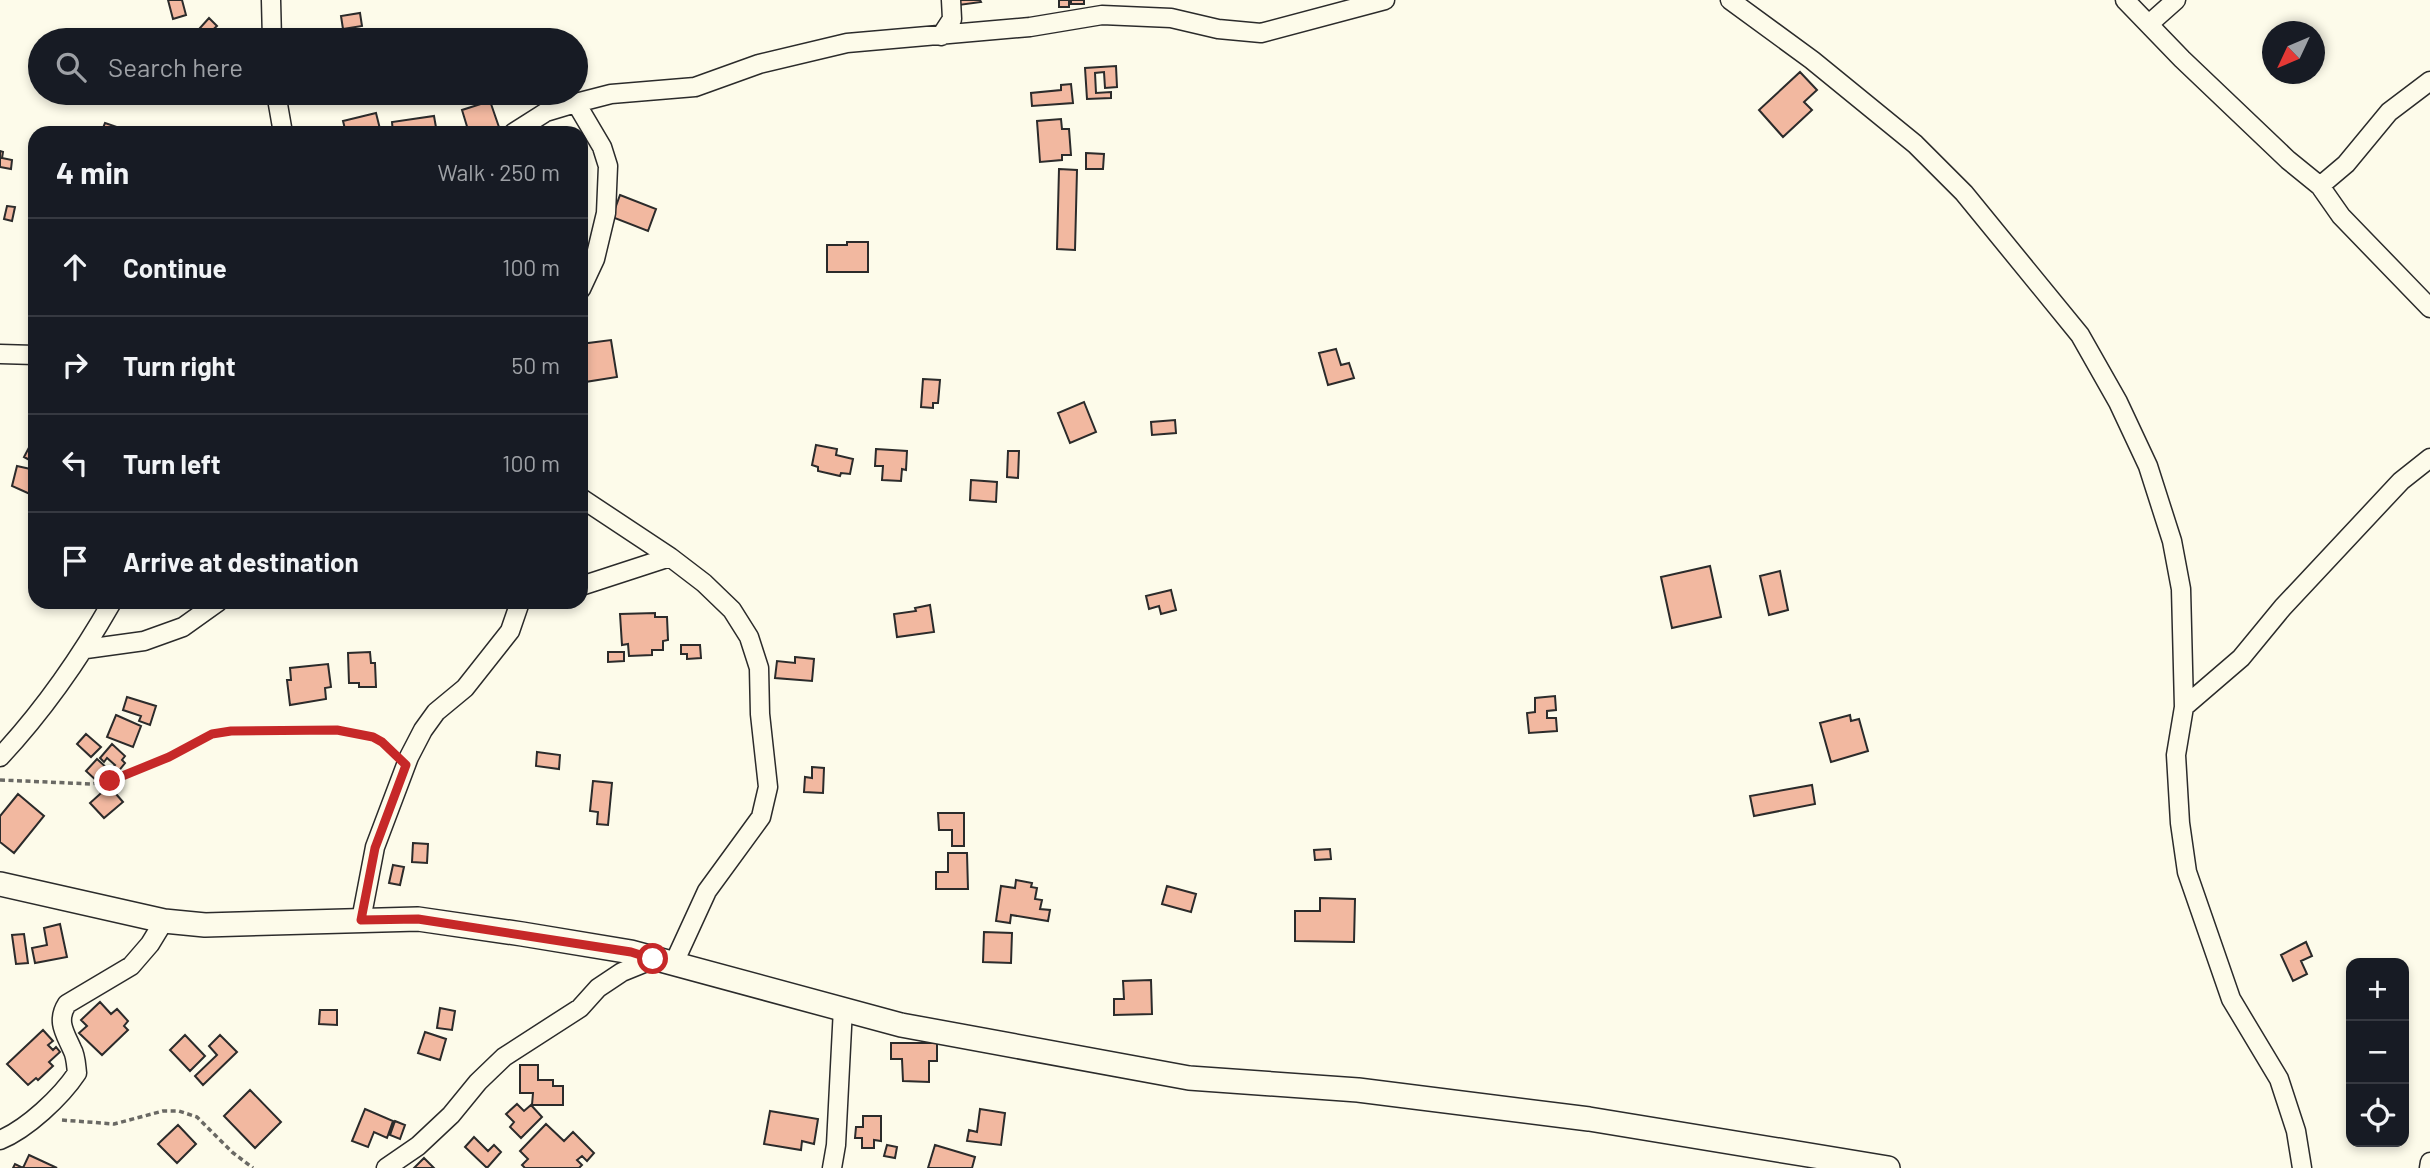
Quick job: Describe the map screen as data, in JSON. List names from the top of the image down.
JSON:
{
  "north": "bottom left",
  "page": {
    "search": "Search here",
    "heading": ["4 min", "Walk · 250 m"],
    "list": [
      ["Continue", "100 m"],
      ["Turn right", "50 m"],
      ["Turn left", "100 m"],
      "Arrive at destination"
    ],
    "map_buttons": ["+", "−"]
  }
}
